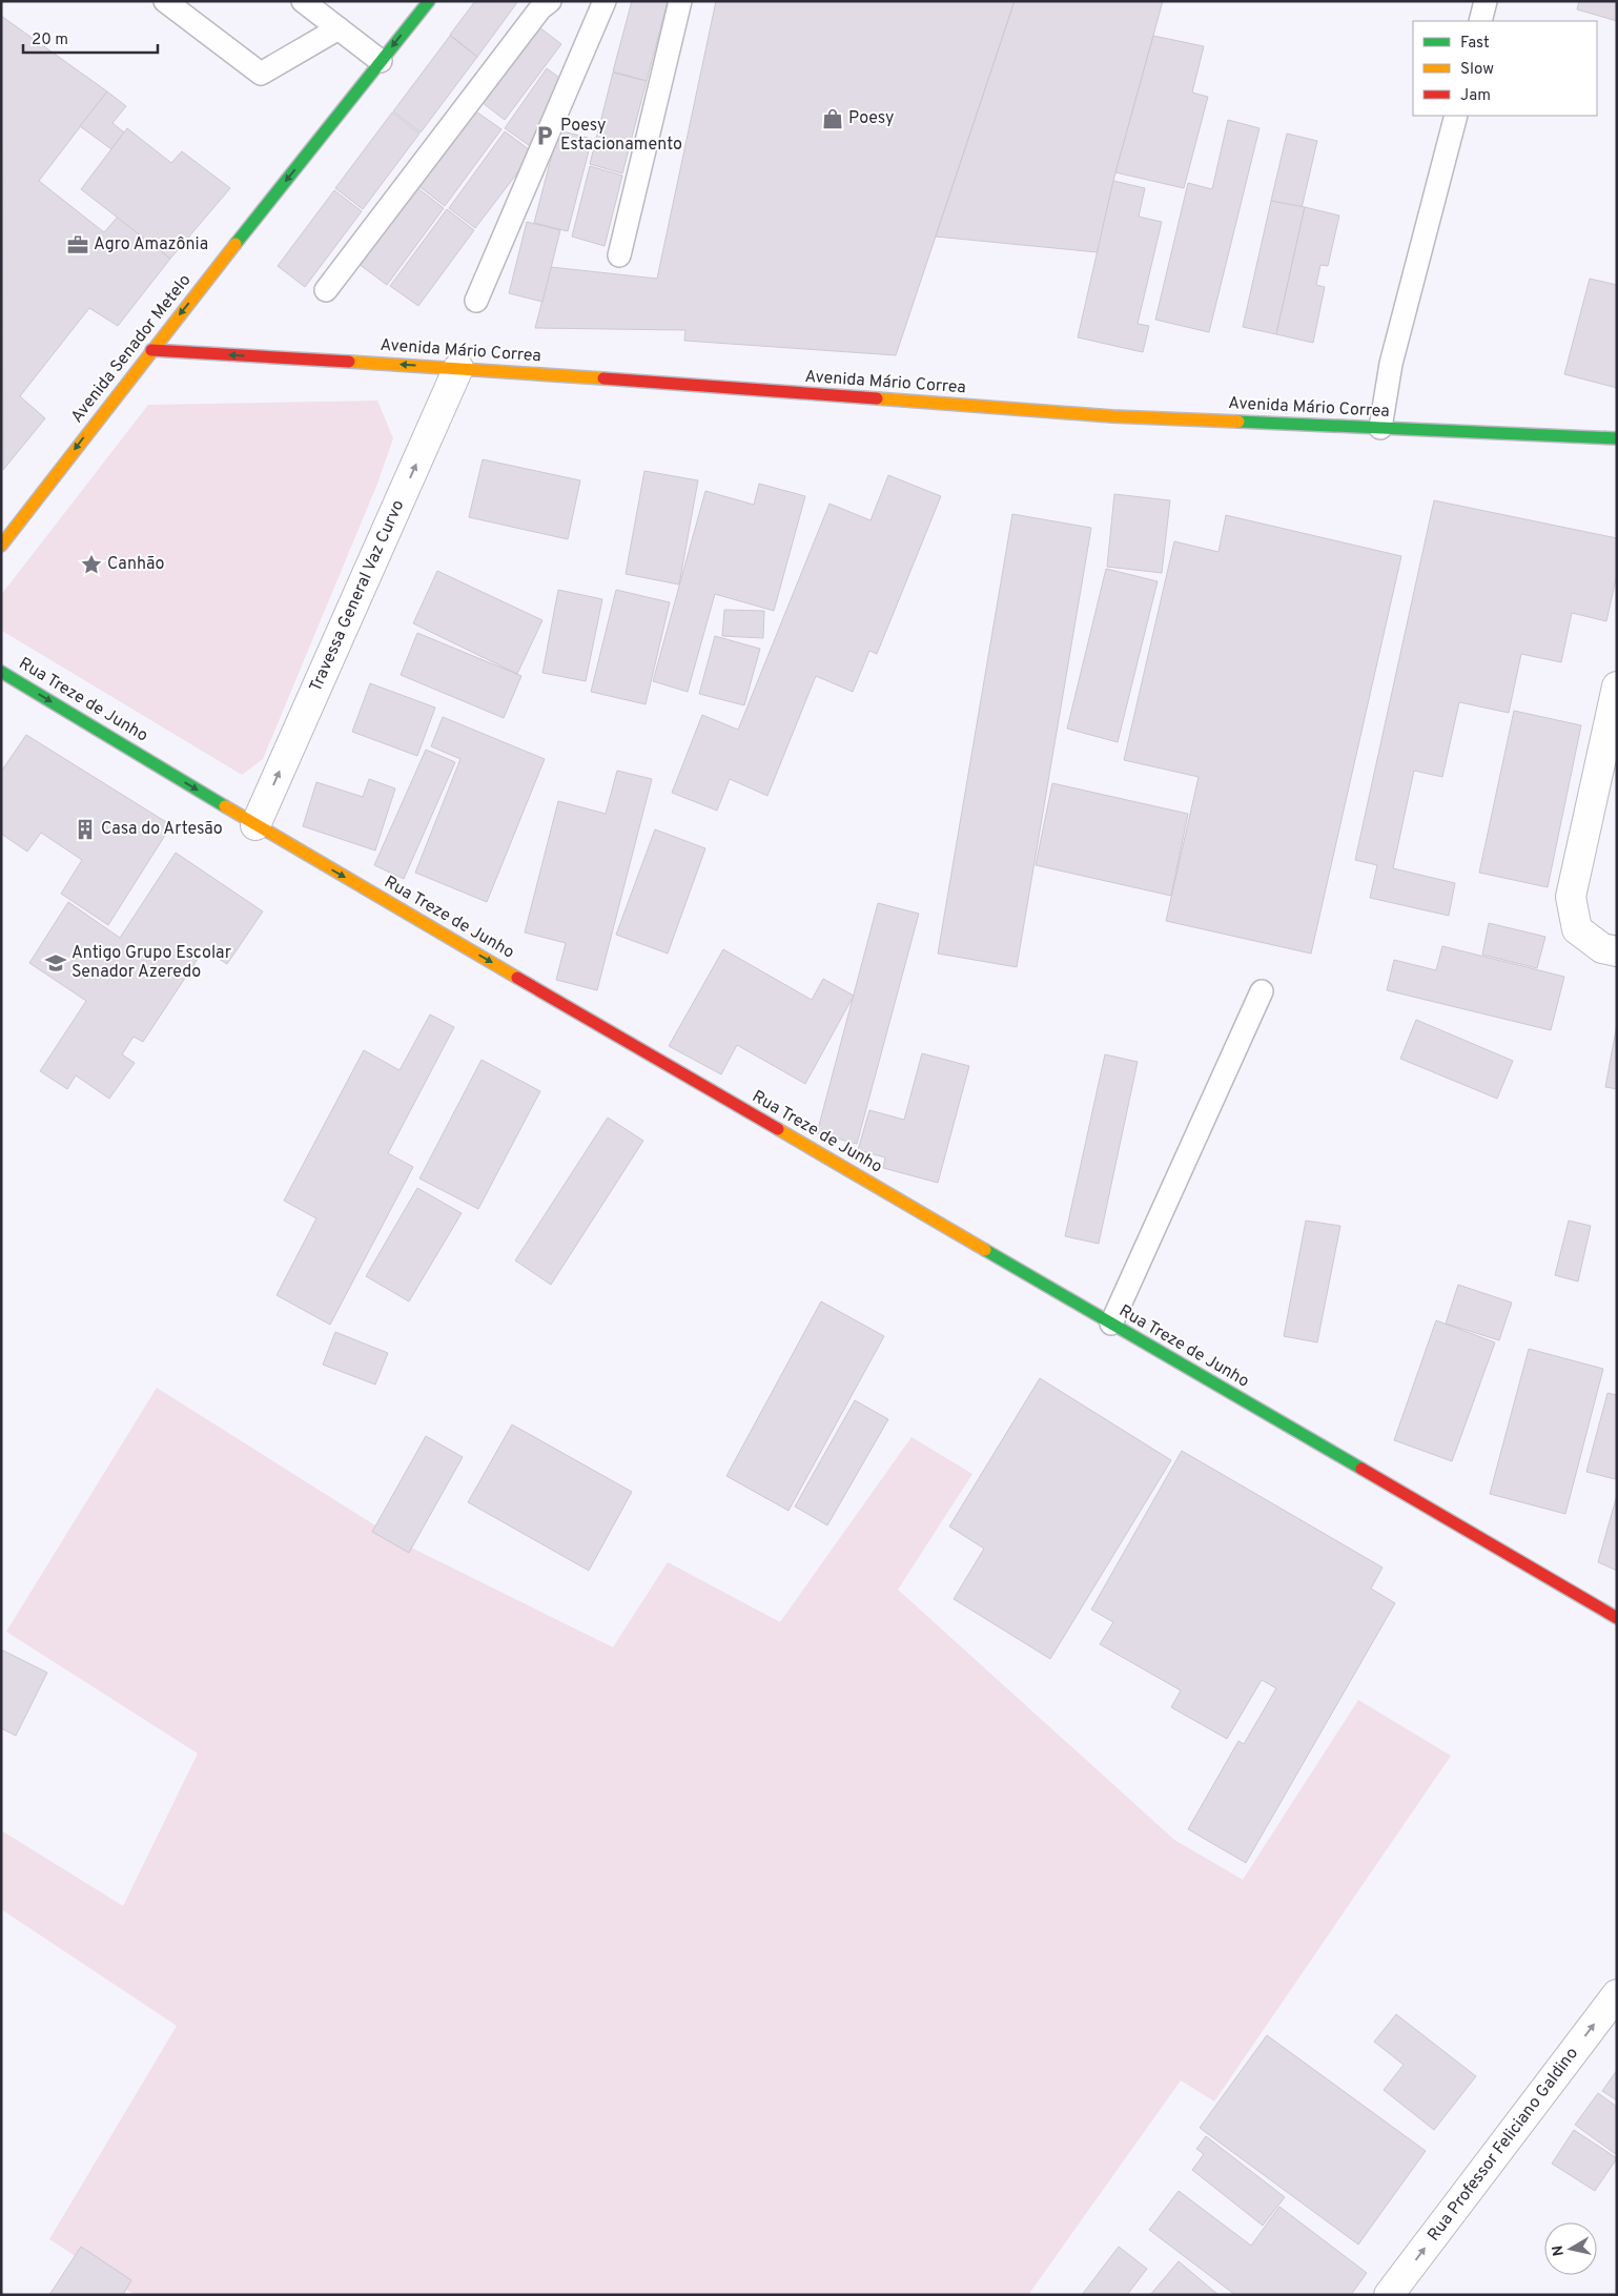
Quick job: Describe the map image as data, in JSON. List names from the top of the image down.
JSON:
{
  "streets": {
    "main road": ["Avenida Senador Metelo", "Avenida Mário Correa", "Rua Treze de Junho"],
    "street": ["Travessa General Vaz Curvo", "Rua Professor Feliciano Galdino"]
  },
  "crossings": [
    ["Avenida Senador Metelo", "Avenida Mário Correa"],
    ["Avenida Mário Correa", "Travessa General Vaz Curvo"],
    ["Travessa General Vaz Curvo", "Rua Treze de Junho"]
  ],
  "one_way": [
    "Avenida Senador Metelo",
    "Travessa General Vaz Curvo",
    "Rua Treze de Junho",
    "Rua Professor Feliciano Galdino"
  ],
  "places": {
    "shop": ["Poesy"],
    "parking": ["Poesy Estacionamento"],
    "office": ["Agro Amazônia"],
    "place": ["Canhão"],
    "building": ["Casa do Artesão"],
    "school or university": ["Antigo Grupo Escolar Senador Azeredo"]
  },
  "legend": ["Fast", "Slow", "Jam"],
  "scale_bar": "20 m",
  "north": "left"
}
